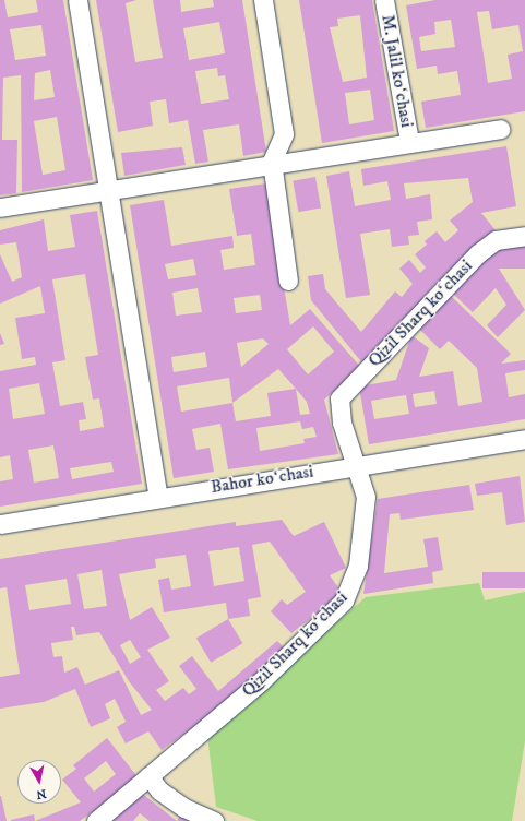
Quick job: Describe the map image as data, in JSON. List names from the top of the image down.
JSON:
{
  "streets": {
    "street": ["M. Jalil koʻchasi", "Qizil Sharq koʻchasi", "Bahor koʻchasi"]
  },
  "crossings": [
    ["Qizil Sharq koʻchasi", "Bahor koʻchasi"]
  ],
  "north": "bottom"
}
